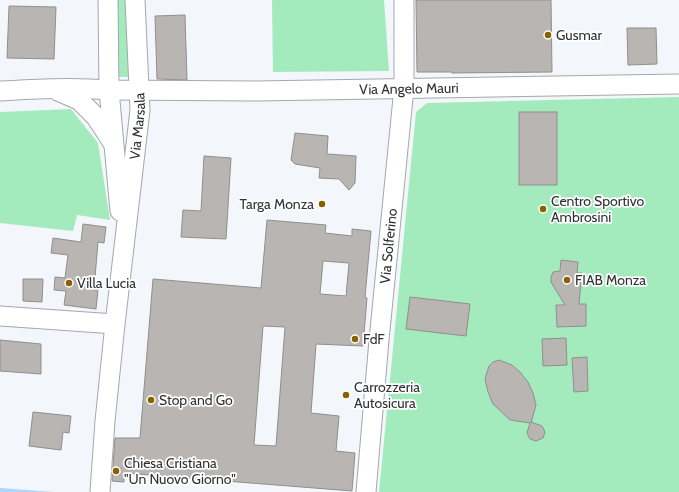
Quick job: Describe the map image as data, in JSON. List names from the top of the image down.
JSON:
{
  "streets": {
    "street": ["Via Angelo Mauri", "Via Marsala", "Via Solferino"]
  },
  "crossings": [
    ["Via Angelo Mauri", "Via Marsala"],
    ["Via Angelo Mauri", "Via Solferino"]
  ],
  "places": [
    "Gusmar",
    "Targa Monza",
    "Centro Sportivo Ambrosini",
    "FIAB Monza",
    "Villa Lucia",
    "FdF",
    "Carrozzeria Autosicura",
    "Stop and Go",
    "Chiesa Cristiana \"Un Nuovo Giorno\""
  ]
}
